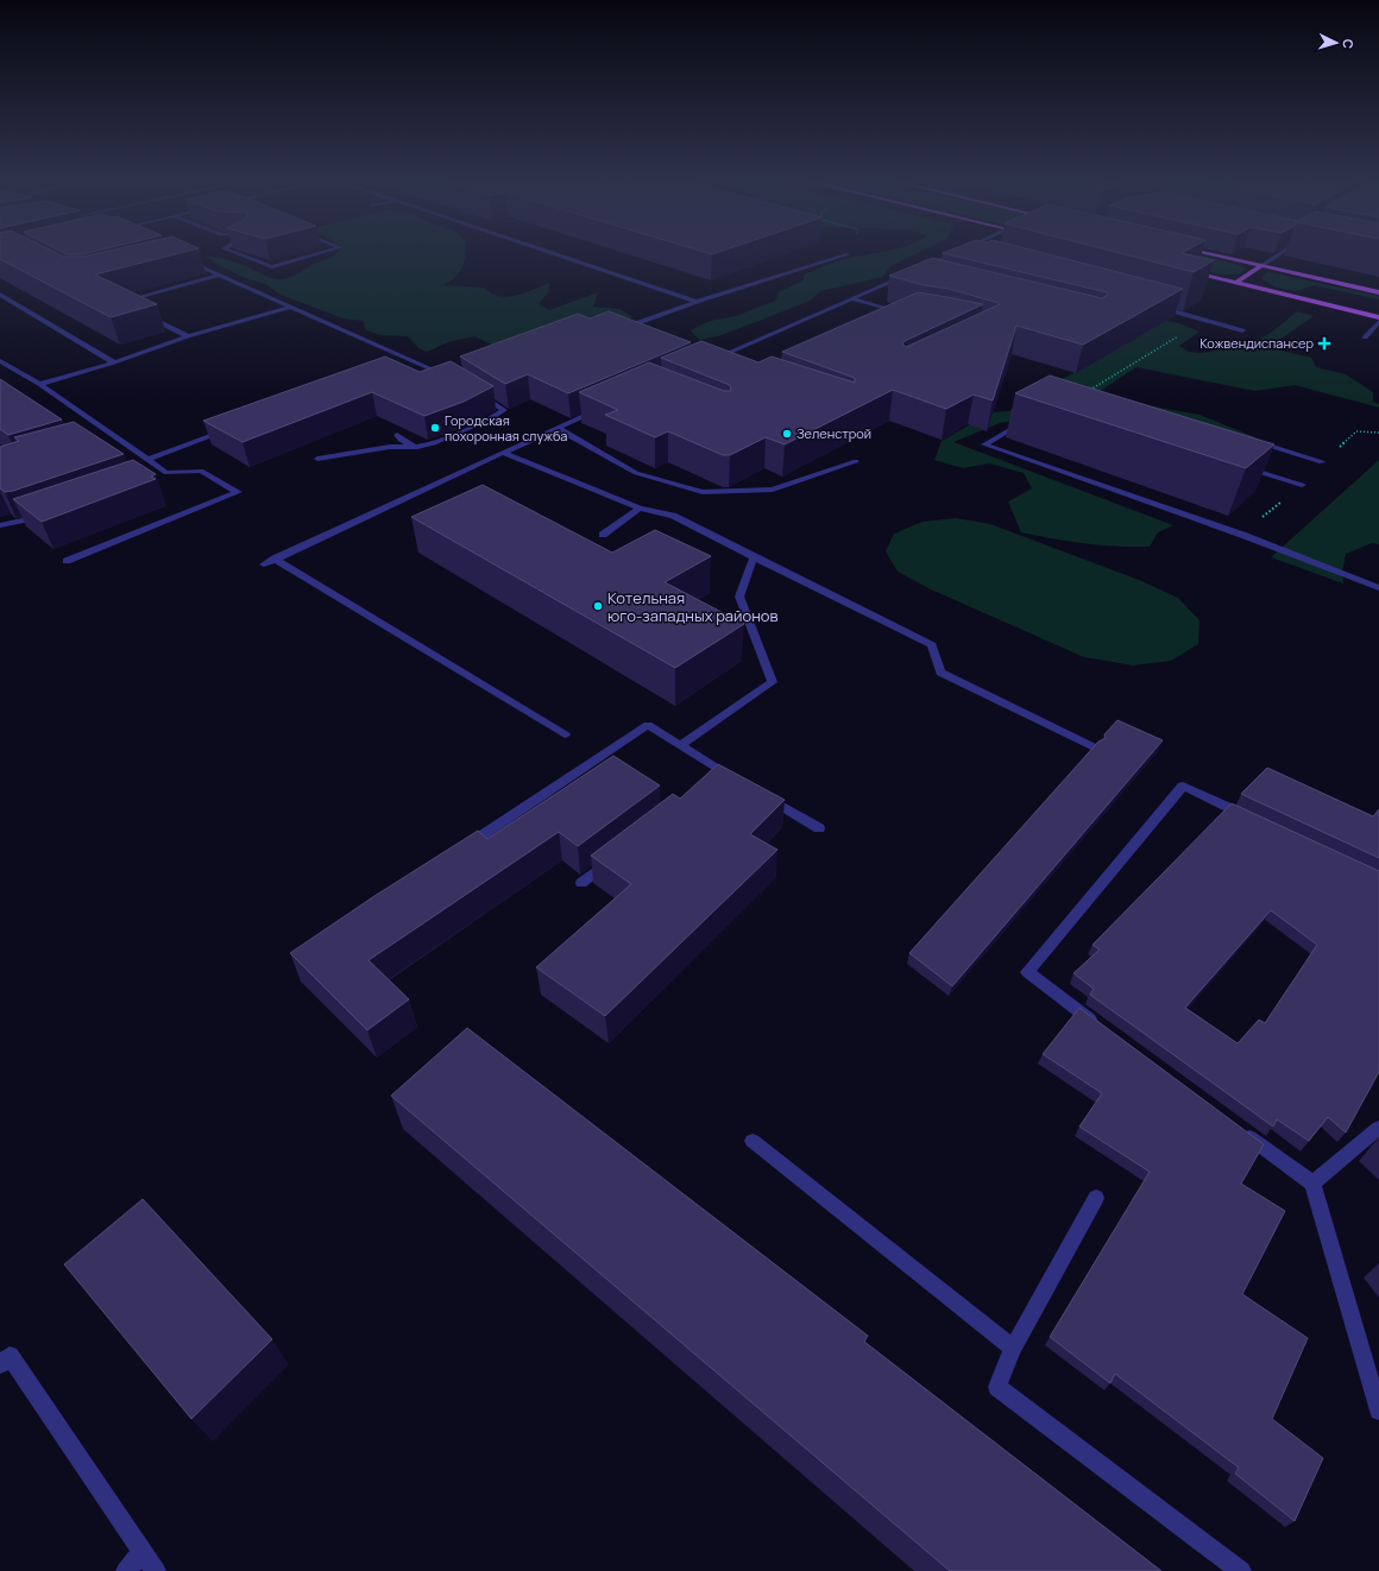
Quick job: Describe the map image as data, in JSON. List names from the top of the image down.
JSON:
{
  "places": {
    "health": ["Кожвендиспансер"],
    "other": ["Городская похоронная служба", "Зеленстрой", "Котельная юго-западных районов"]
  },
  "north": "right"
}
